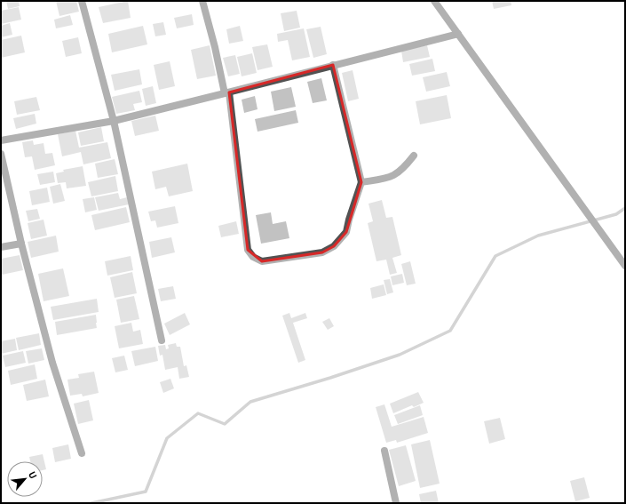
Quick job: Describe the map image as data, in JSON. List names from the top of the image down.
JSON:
{
  "north": "top right"
}
